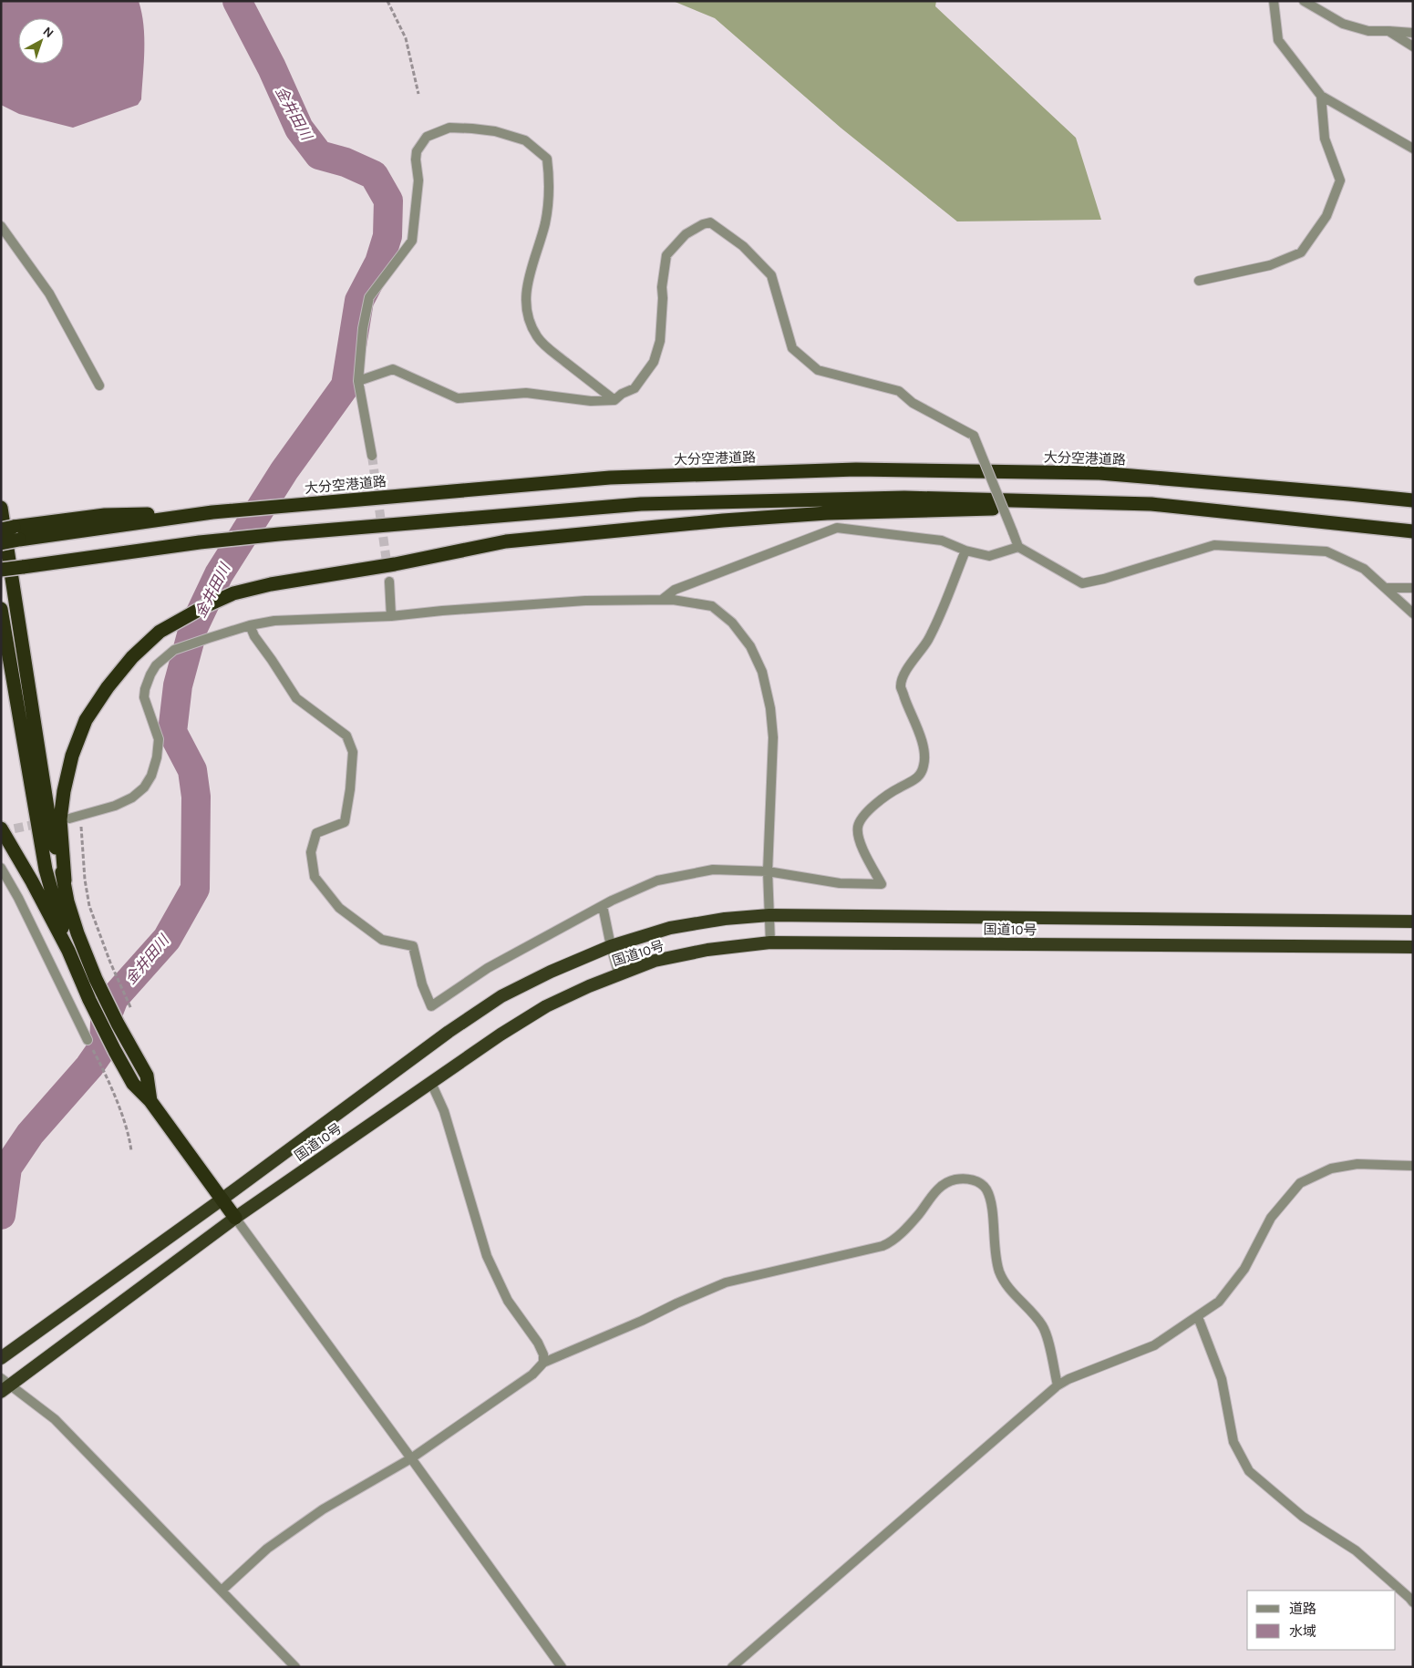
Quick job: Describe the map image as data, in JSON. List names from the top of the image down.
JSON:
{
  "streets": {
    "highway": ["大分空港道路", "国道10号"]
  },
  "water": ["金井田川"],
  "legend": ["道路", "水域"],
  "north": "top right"
}
